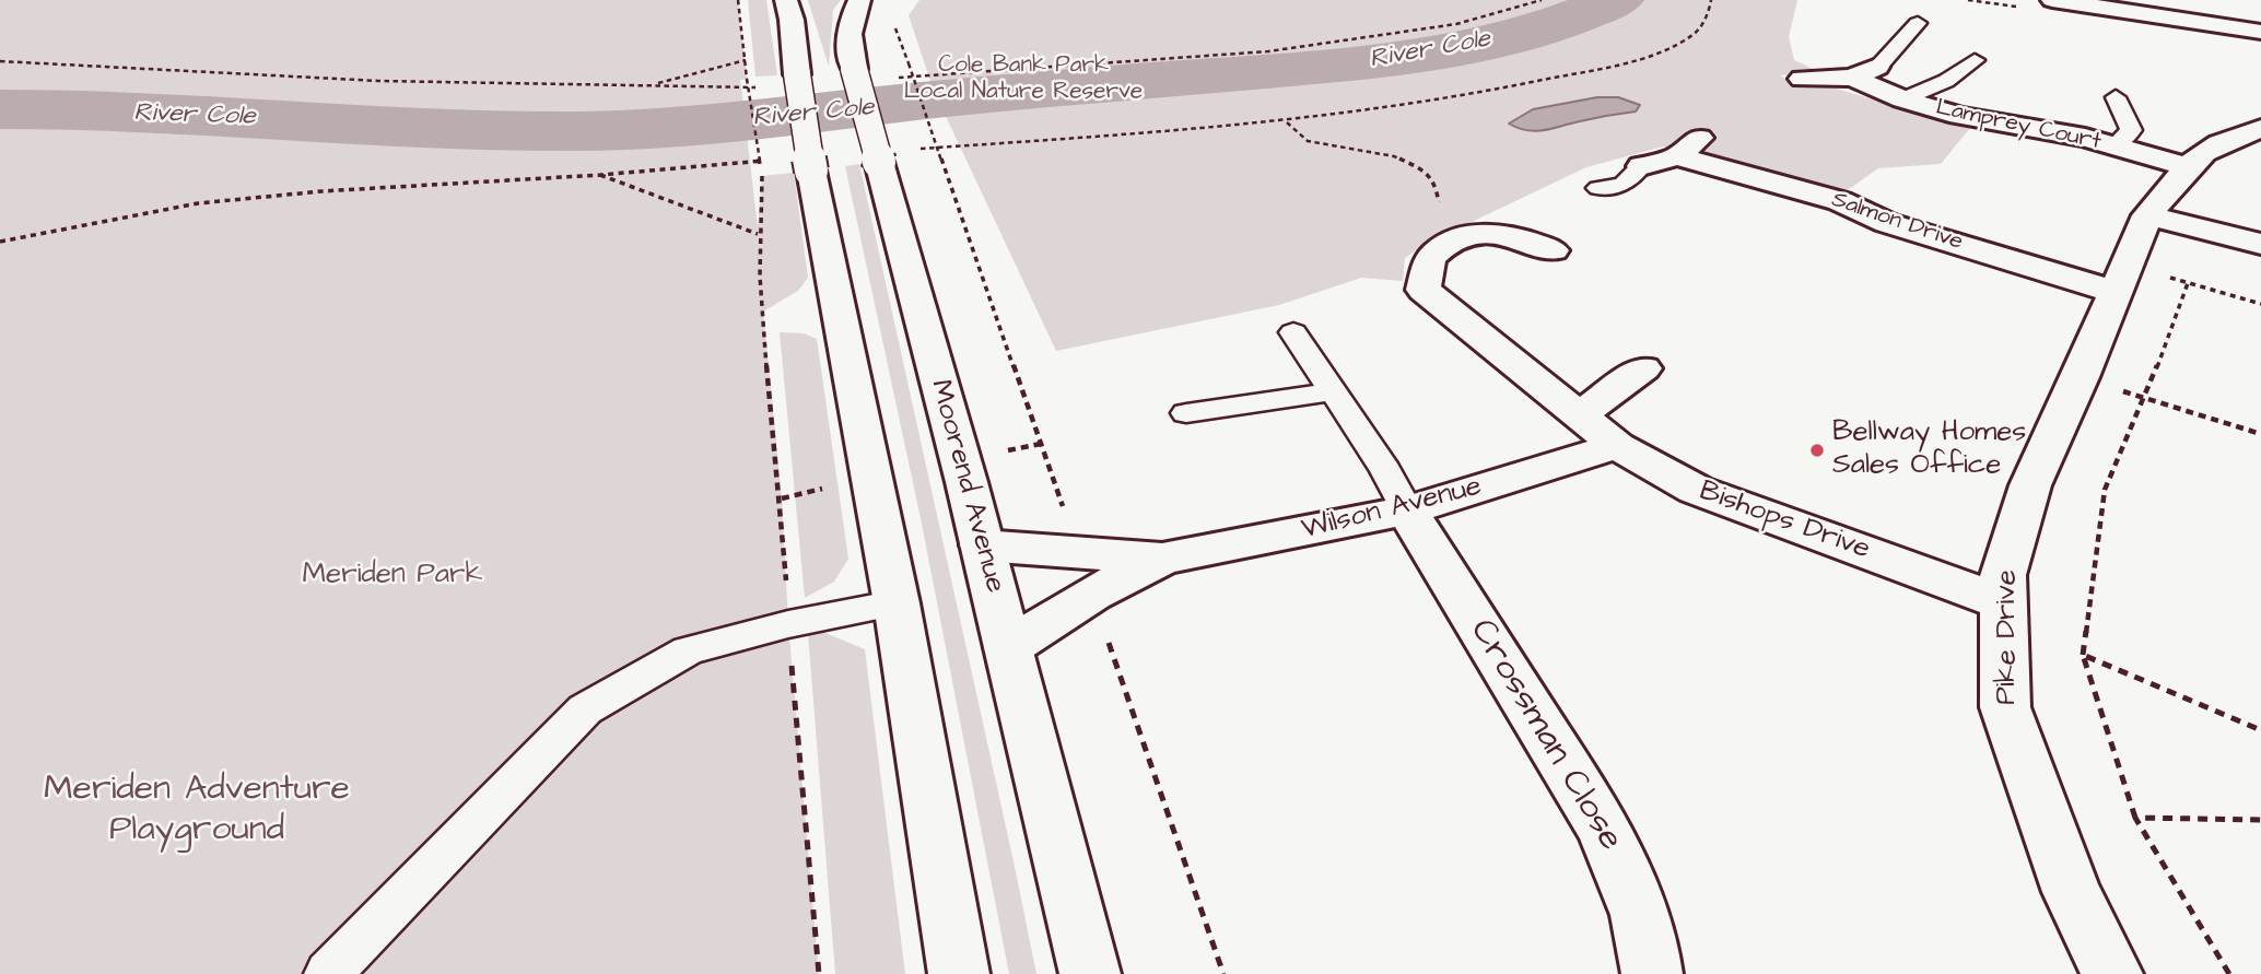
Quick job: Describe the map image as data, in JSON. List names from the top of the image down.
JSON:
{
  "streets": {
    "main road": [
      "Lamprey Court",
      "Salmon Drive",
      "Moorend Avenue",
      "Wilson Avenue",
      "Bishops Drive",
      "Pike Drive",
      "Crossman Close"
    ]
  },
  "crossings": [
    ["Lamprey Court", "Pike Drive"],
    ["Salmon Drive", "Pike Drive"],
    ["Moorend Avenue", "Wilson Avenue"],
    ["Wilson Avenue", "Bishops Drive"],
    ["Wilson Avenue", "Crossman Close"],
    ["Bishops Drive", "Pike Drive"]
  ],
  "water": ["River Cole"],
  "parks": ["Cole Bank Park Local Nature Reserve", "Meriden Park", "Meriden Adventure Playground"],
  "places": ["Bellway Homes Sales Office"]
}
